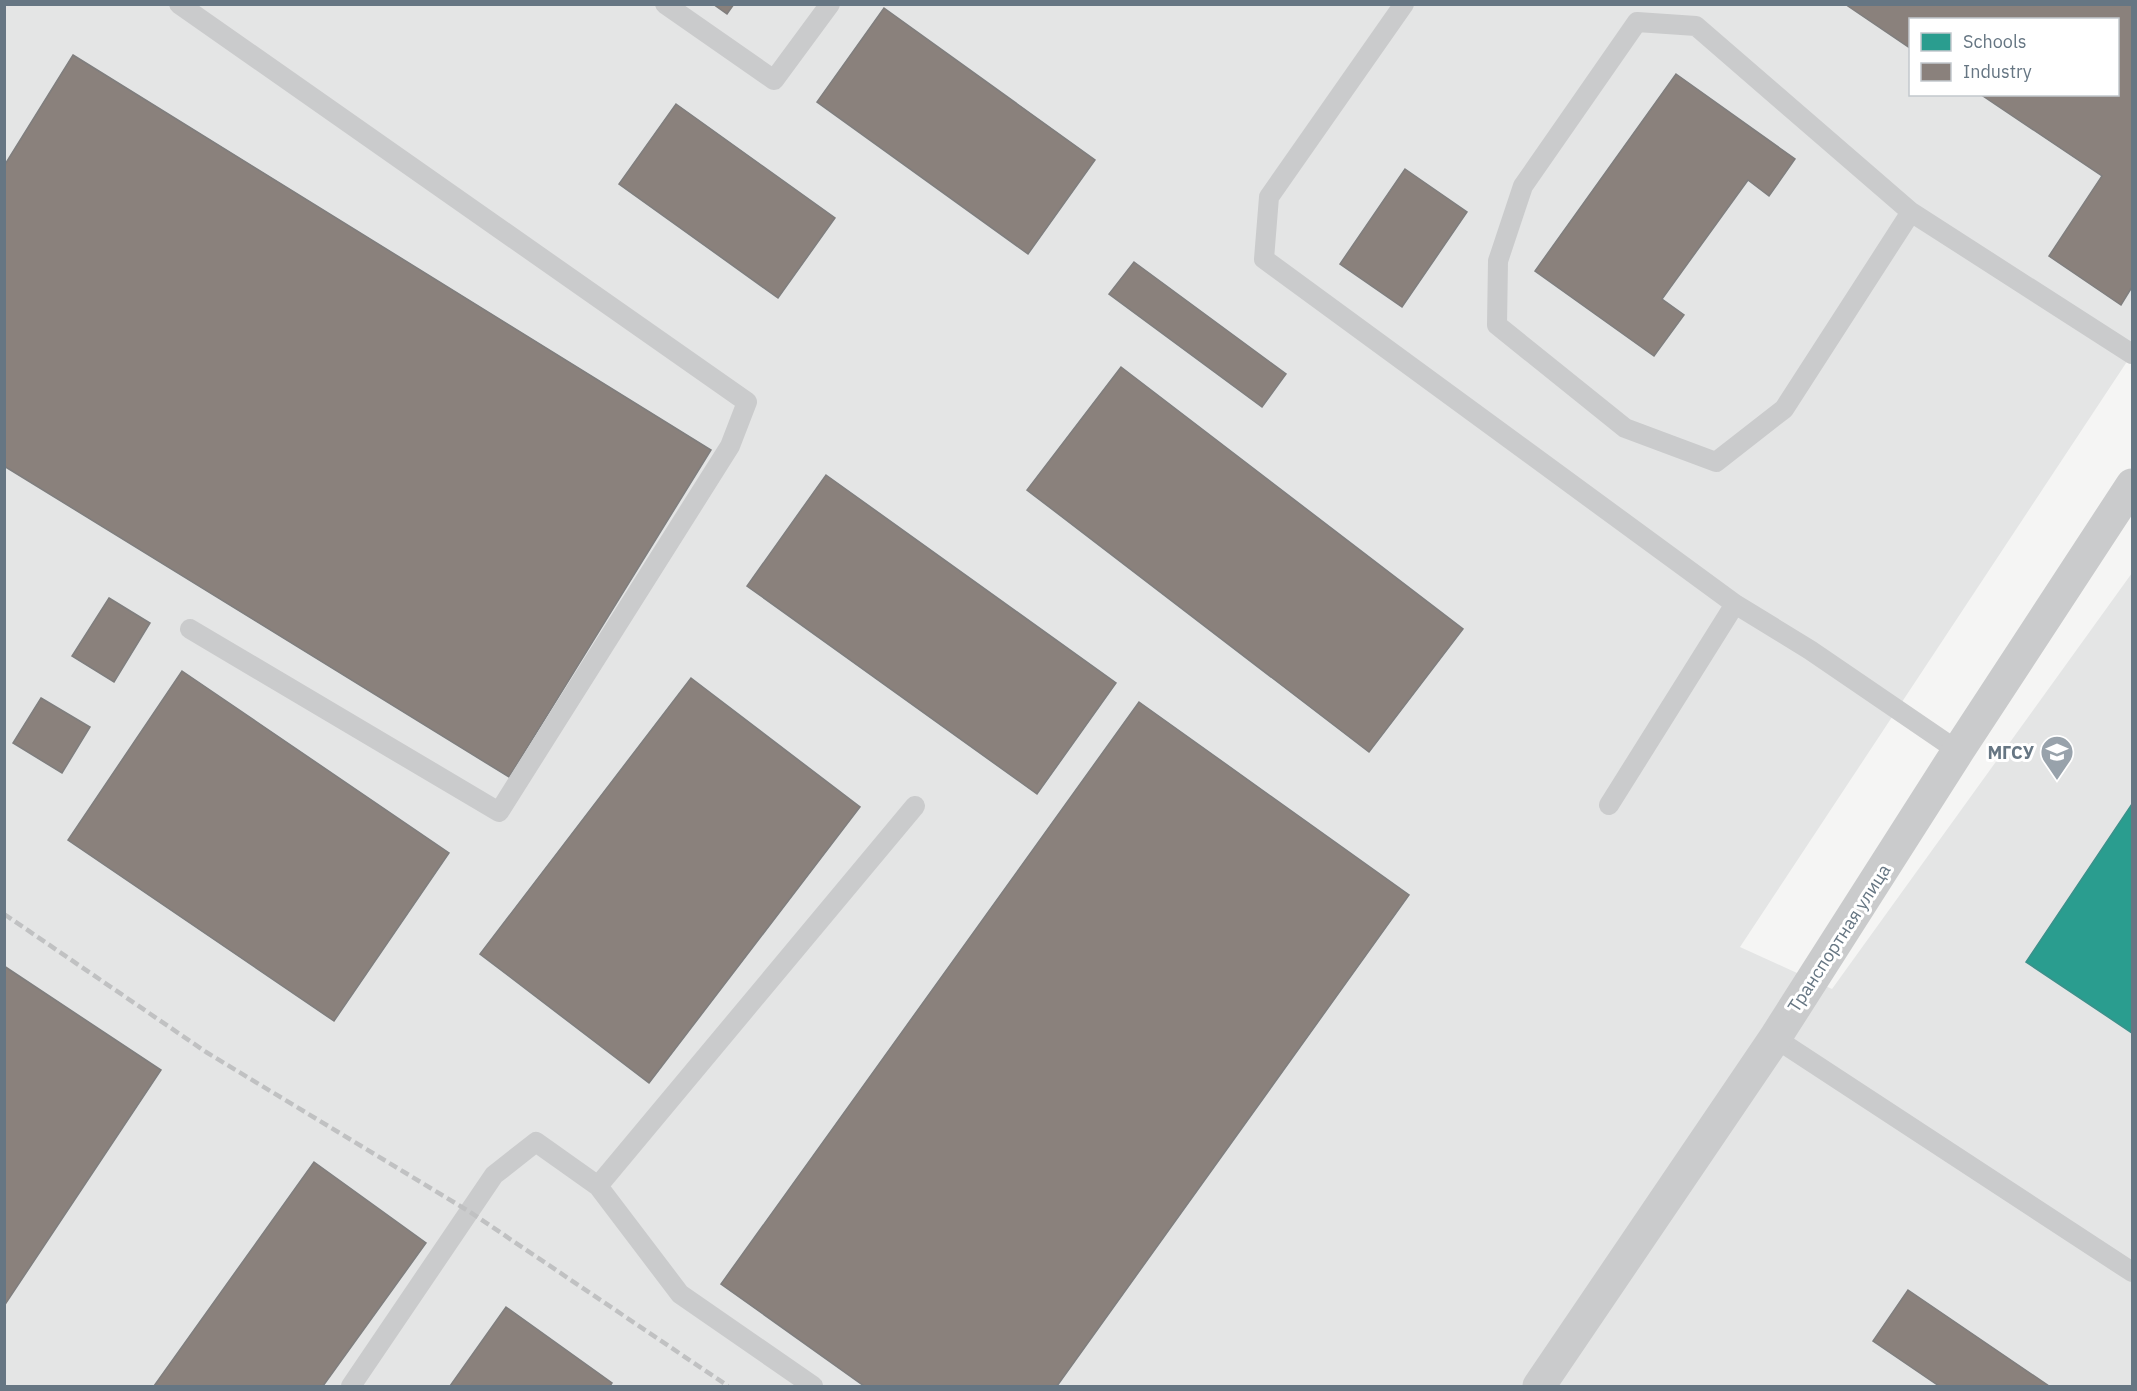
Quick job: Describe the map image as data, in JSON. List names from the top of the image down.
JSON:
{
  "streets": {
    "street": ["Транспортная улица"]
  },
  "places": {
    "school or university": ["МГСУ"]
  },
  "legend": ["Schools", "Industry"]
}
